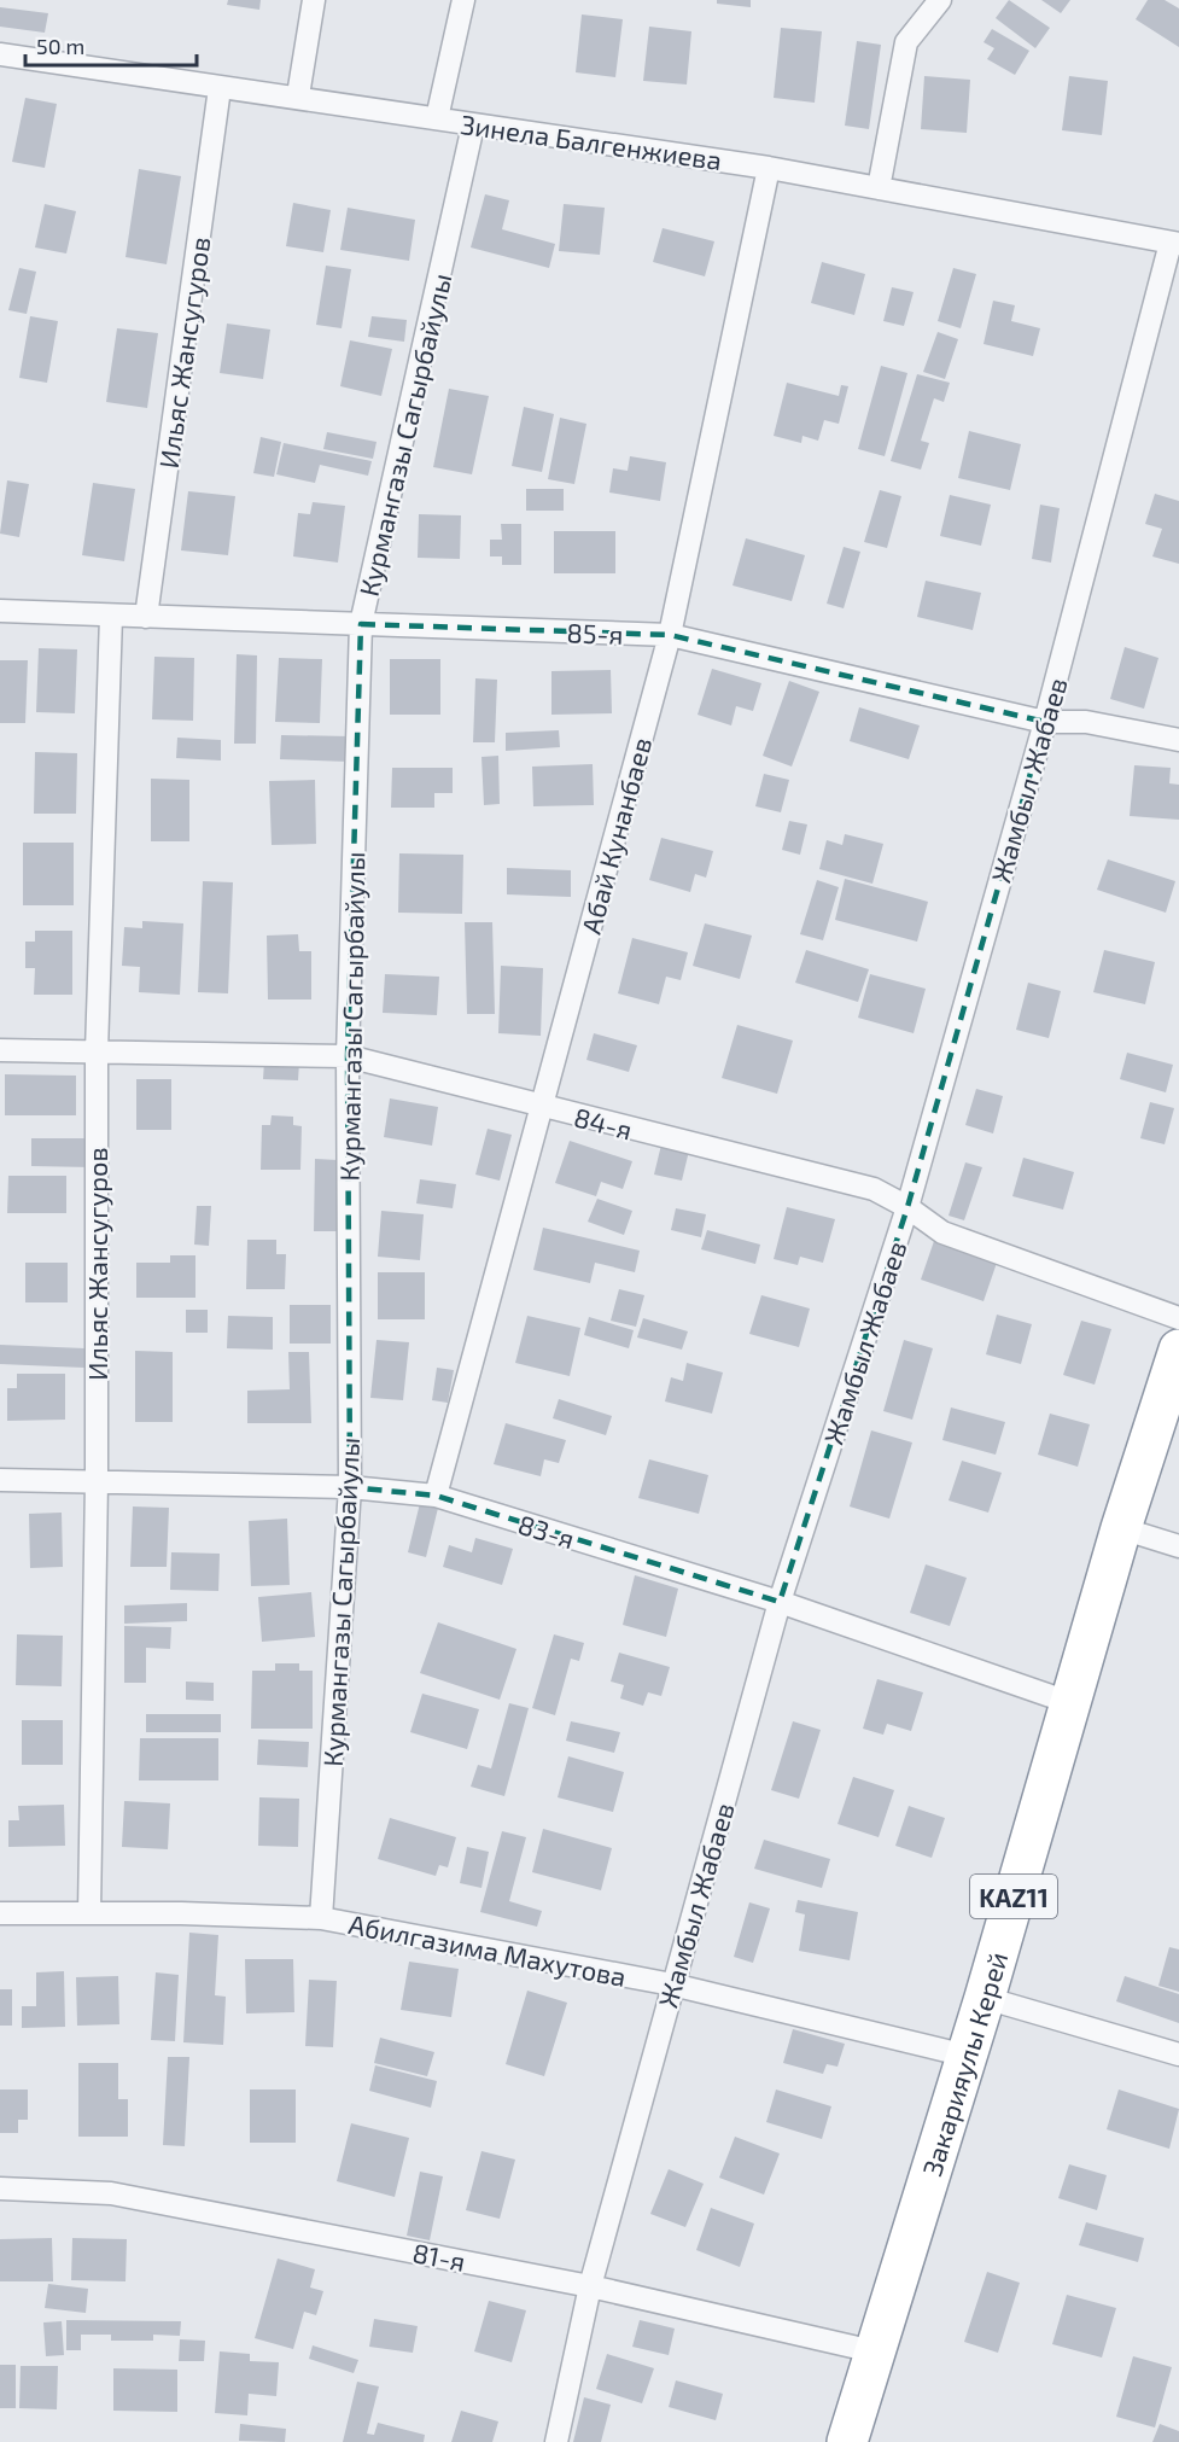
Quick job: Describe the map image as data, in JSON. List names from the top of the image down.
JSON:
{
  "streets": {
    "highway": ["KAZ11", "Закарияулы Керей"],
    "street": [
      "Зинела Балгенжиева",
      "Ильяс Жансугуров",
      "Курмангазы Сагырбайулы",
      "85-я",
      "Жамбыл Жабаев",
      "Абай Кунанбаев",
      "84-я",
      "83-я",
      "Абилгазима Махутова",
      "81-я"
    ]
  },
  "crossings": [
    ["Зинела Балгенжиева", "Ильяс Жансугуров"],
    ["Зинела Балгенжиева", "Курмангазы Сагырбайулы"],
    ["Зинела Балгенжиева", "Жамбыл Жабаев"],
    ["Зинела Балгенжиева", "Абай Кунанбаев"],
    ["Ильяс Жансугуров", "85-я"],
    ["Ильяс Жансугуров", "84-я"],
    ["Ильяс Жансугуров", "83-я"],
    ["Ильяс Жансугуров", "Абилгазима Махутова"],
    ["Курмангазы Сагырбайулы", "85-я"],
    ["Курмангазы Сагырбайулы", "84-я"],
    ["Курмангазы Сагырбайулы", "83-я"],
    ["Курмангазы Сагырбайулы", "Абилгазима Махутова"],
    ["85-я", "Жамбыл Жабаев"],
    ["85-я", "Абай Кунанбаев"],
    ["Жамбыл Жабаев", "84-я"],
    ["Жамбыл Жабаев", "83-я"],
    ["Жамбыл Жабаев", "Абилгазима Махутова"],
    ["Жамбыл Жабаев", "81-я"],
    ["Абай Кунанбаев", "84-я"],
    ["Абай Кунанбаев", "83-я"],
    ["83-я", "Закарияулы Керей"],
    ["Абилгазима Махутова", "Закарияулы Керей"],
    ["Закарияулы Керей", "81-я"]
  ],
  "scale_bar": "50 m"
}
